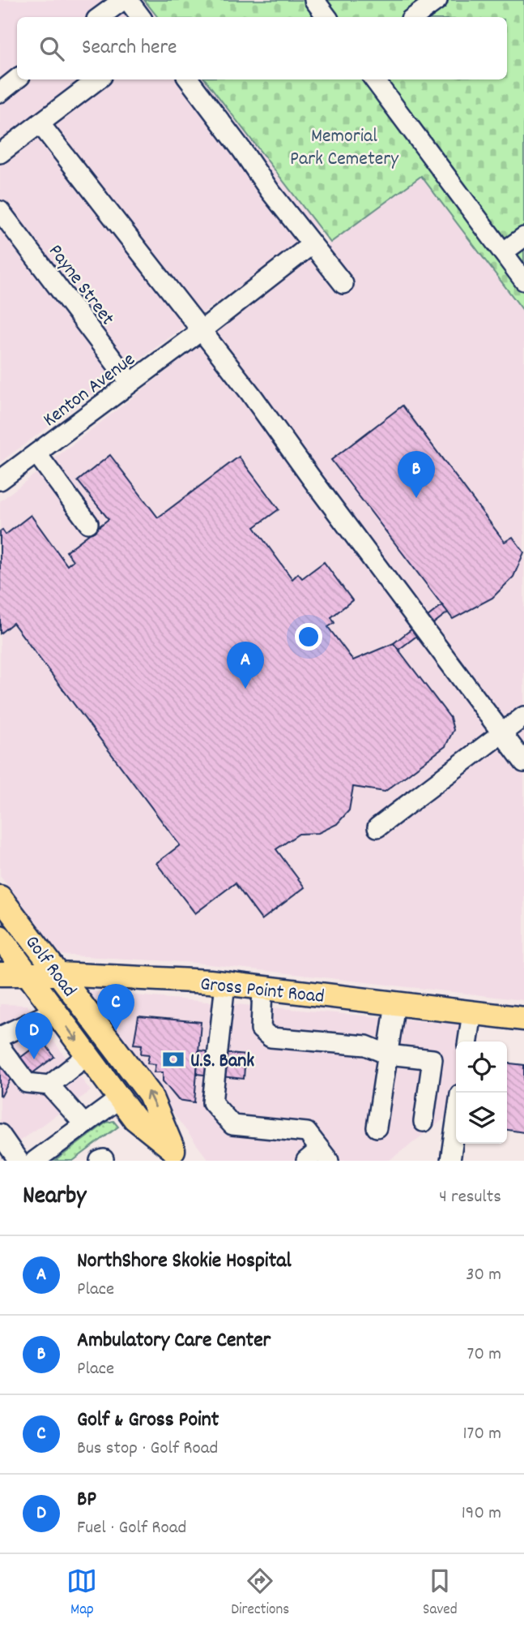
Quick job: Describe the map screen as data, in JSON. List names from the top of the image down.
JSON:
{
  "streets": {
    "main road": ["Golf Road", "Gross Point Road"],
    "street": ["Payne Street", "Kenton Avenue"]
  },
  "crossings": [
    ["Payne Street", "Kenton Avenue"],
    ["Golf Road", "Gross Point Road"]
  ],
  "parks": ["Memorial Park Cemetery"],
  "places": {
    "bank": ["U.S. Bank"]
  },
  "page": {
    "search": "Search here",
    "pins": [
      "B",
      "A",
      "C",
      "D"
    ],
    "heading": ["Nearby", "4 results"],
    "list": [
      {
        "mark": "A",
        "name": "NorthShore Skokie Hospital",
        "note": "Place",
        "value": "30 m"
      },
      {
        "mark": "B",
        "name": "Ambulatory Care Center",
        "note": "Place",
        "value": "70 m"
      },
      {
        "mark": "C",
        "name": "Golf & Gross Point",
        "note": "Bus stop · Golf Road",
        "value": "170 m"
      },
      {
        "mark": "D",
        "name": "BP",
        "note": "Fuel · Golf Road",
        "value": "190 m"
      }
    ],
    "nav": ["Map", "Directions", "Saved"]
  }
}
